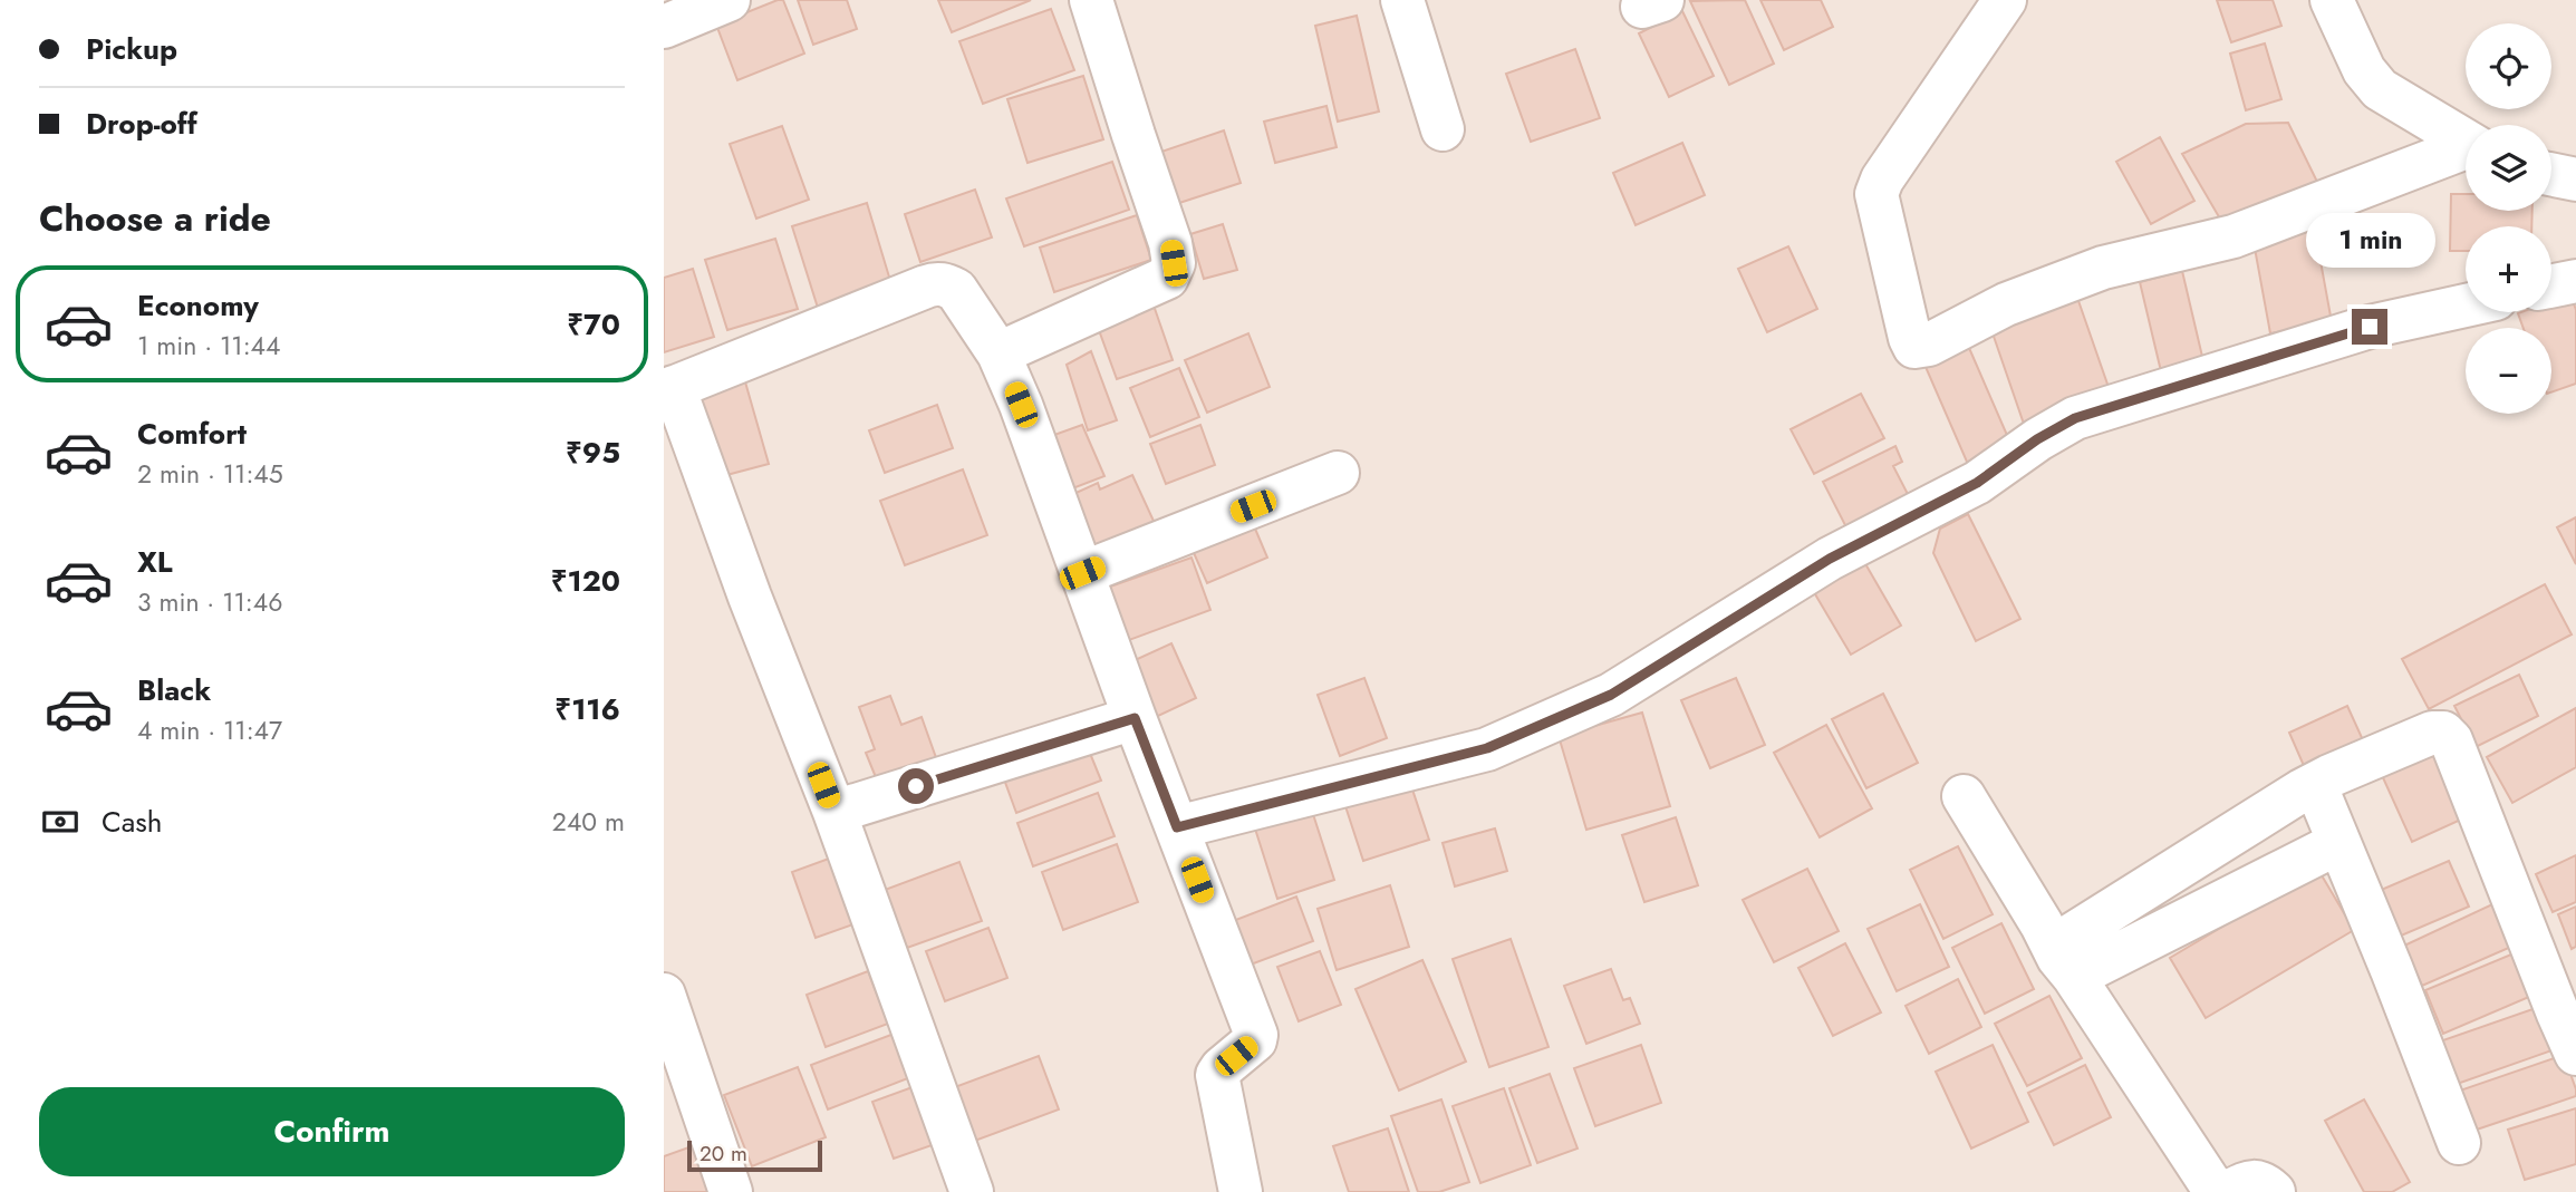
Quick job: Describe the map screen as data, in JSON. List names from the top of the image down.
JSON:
{
  "scale_bar": "20 m",
  "page": {
    "banner": ["Pickup", "Drop-off"],
    "map_buttons": ["+", "−"],
    "heading": "Choose a ride",
    "bubble": "1 min",
    "list": [
      {
        "name": "Economy",
        "note": "1 min · 11:44",
        "value": "₹70"
      },
      {
        "name": "Comfort",
        "note": "2 min · 11:45",
        "value": "₹95"
      },
      {
        "name": "XL",
        "note": "3 min · 11:46",
        "value": "₹120"
      },
      {
        "name": "Black",
        "note": "4 min · 11:47",
        "value": "₹116"
      }
    ],
    "pay": ["Cash", "240 m"],
    "buttons": "Confirm",
    "scale": "20 m"
  }
}
